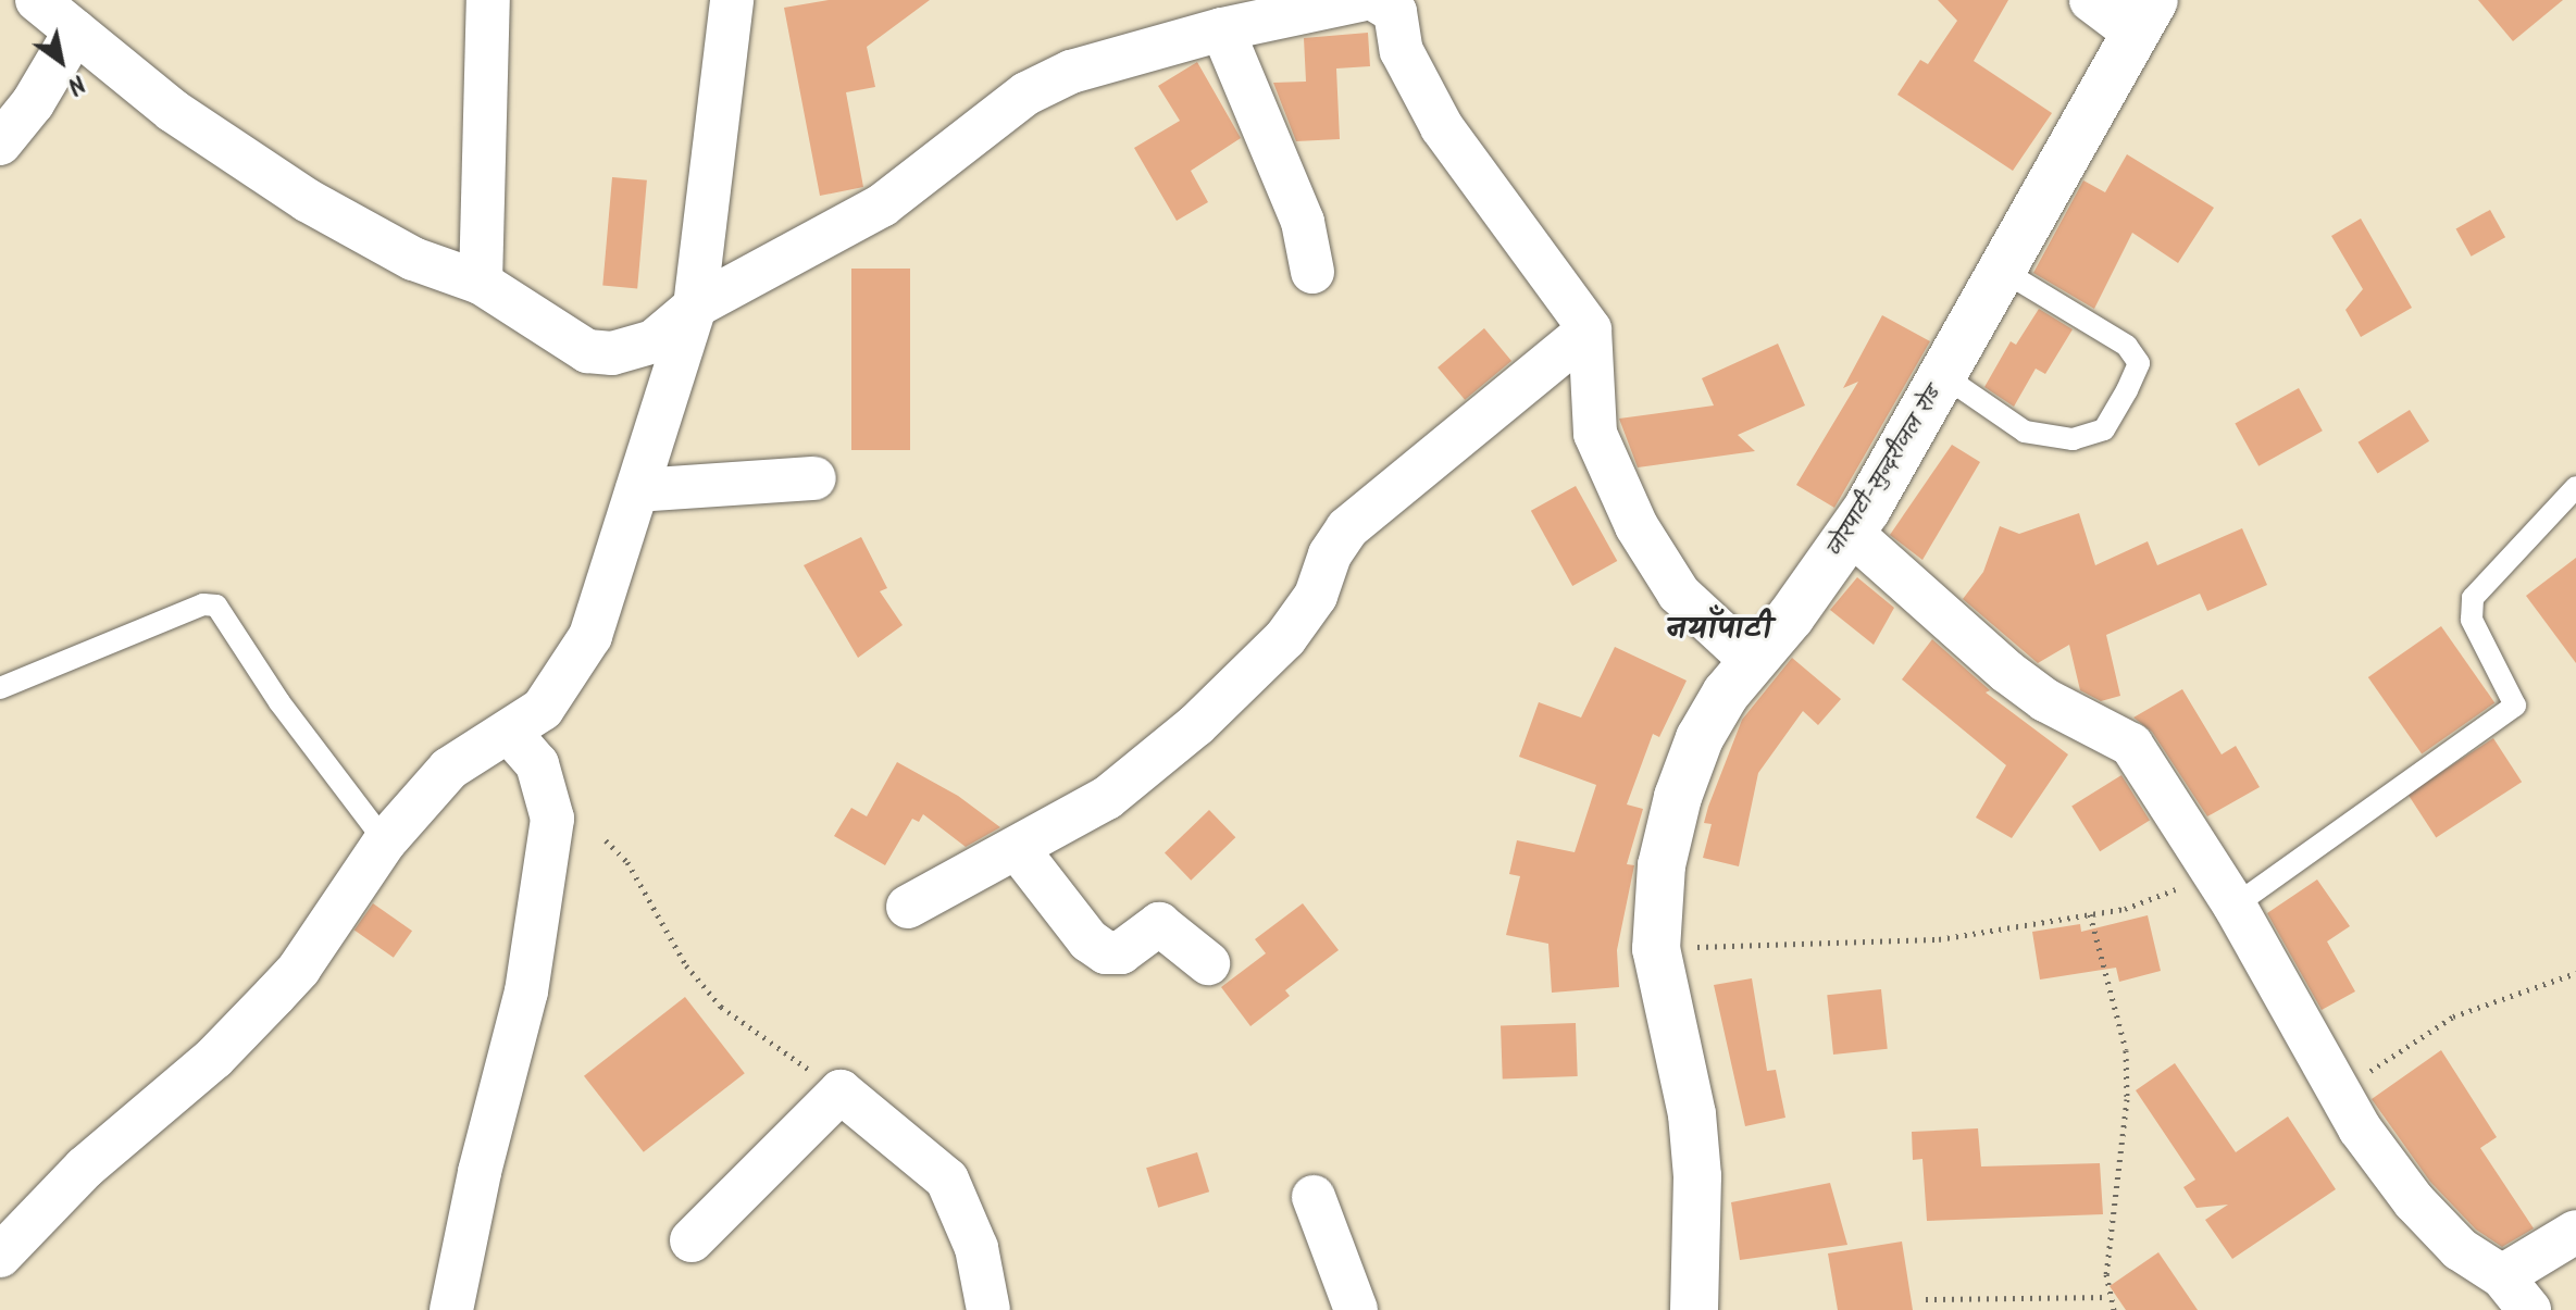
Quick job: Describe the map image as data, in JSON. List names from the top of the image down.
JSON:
{
  "streets": {
    "main road": ["जोरपाटी-सुन्दरीजल रोड"]
  },
  "districts": ["नयाँपाटी"],
  "north": "bottom right"
}
